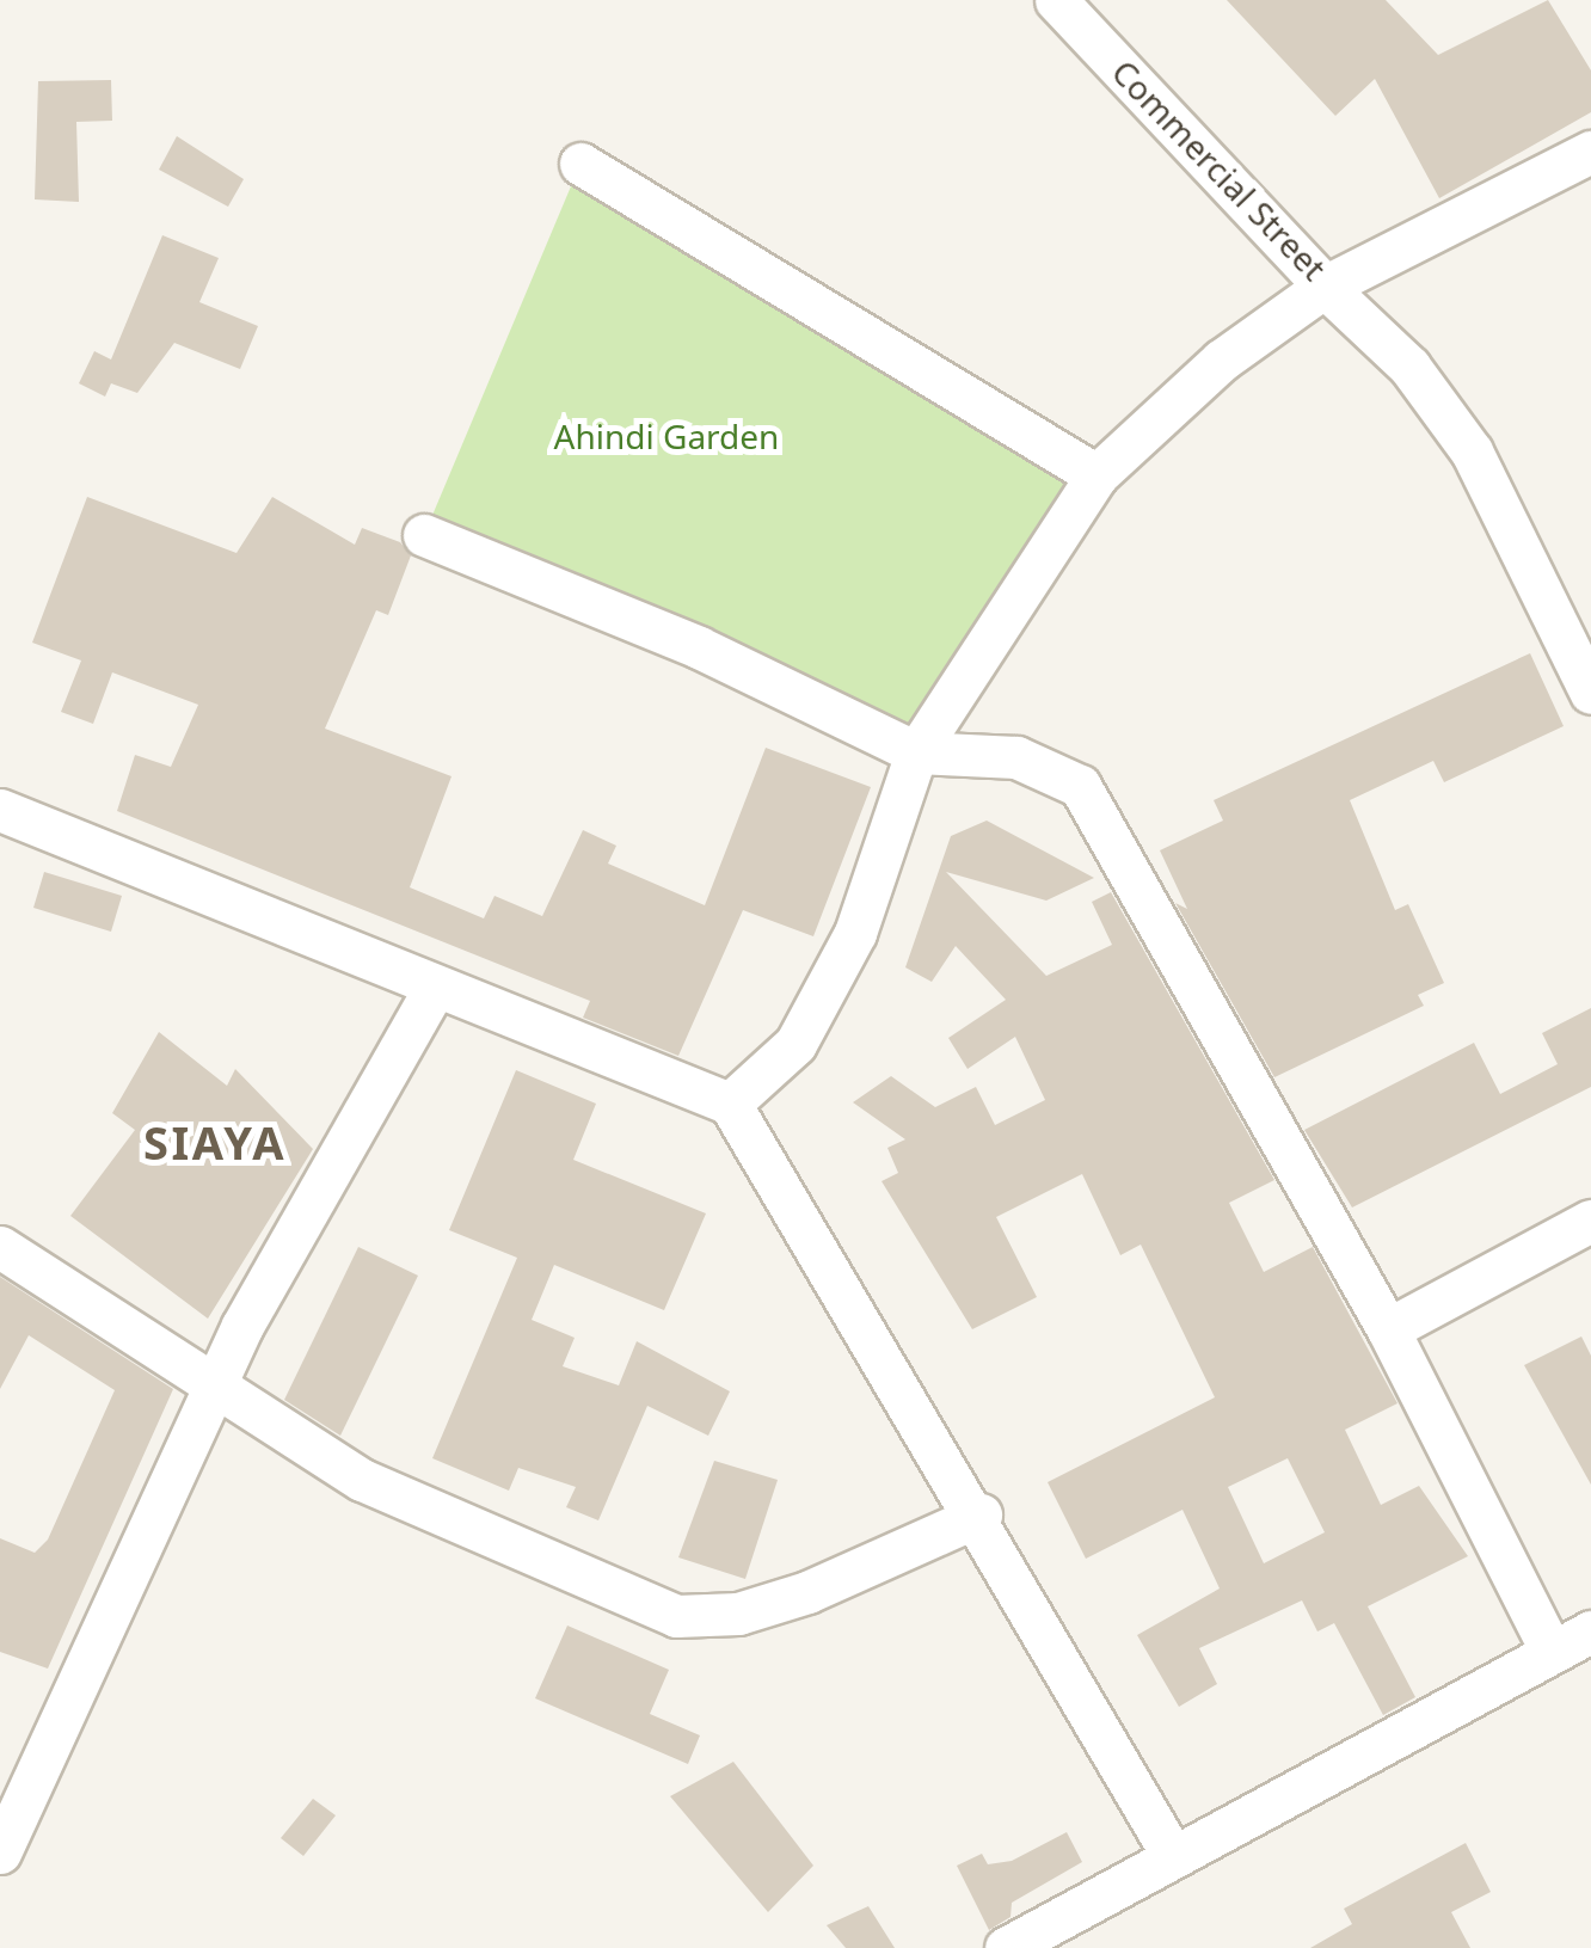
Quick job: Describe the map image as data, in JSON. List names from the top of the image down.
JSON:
{
  "streets": {
    "street": ["Commercial Street"]
  },
  "districts": ["SIAYA"],
  "parks": ["Ahindi Garden"]
}
